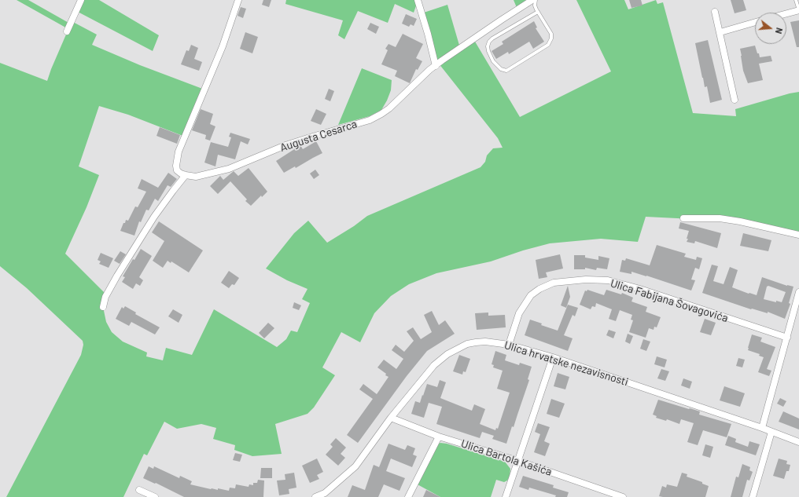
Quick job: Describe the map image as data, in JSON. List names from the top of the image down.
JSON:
{
  "streets": {
    "street": [
      "Augusta Cesarca",
      "Ulica Fabijana Šovagovića",
      "Ulica hrvatske nezavisnosti",
      "Ulica Bartola Kašića"
    ]
  },
  "crossings": [
    ["Ulica Fabijana Šovagovića", "Ulica hrvatske nezavisnosti"],
    ["Ulica hrvatske nezavisnosti", "Ulica Bartola Kašića"]
  ],
  "north": "right"
}
